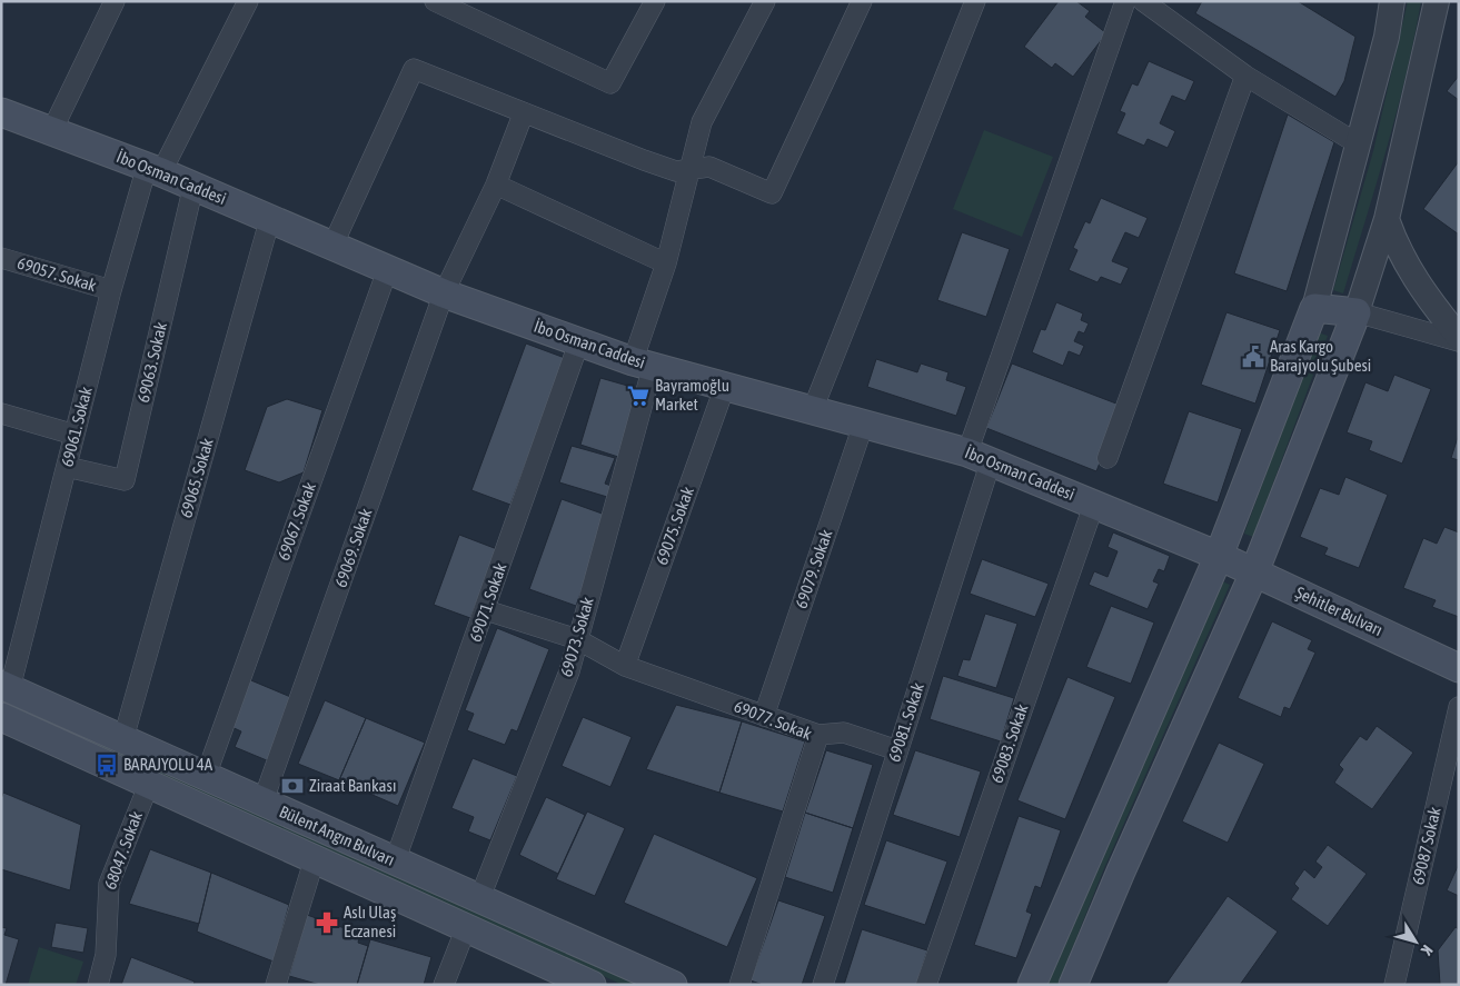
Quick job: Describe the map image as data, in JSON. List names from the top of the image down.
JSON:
{
  "streets": {
    "main road": ["İbo Osman Caddesi", "Şehitler Bulvarı", "Bülent Angın Bulvarı"],
    "street": [
      "69057. Sokak",
      "69063. Sokak",
      "69061. Sokak",
      "69065. Sokak",
      "69067. Sokak",
      "69075. Sokak",
      "69069. Sokak",
      "69079. Sokak",
      "69071. Sokak",
      "69073. Sokak",
      "69077. Sokak",
      "69081. Sokak",
      "69083. Sokak",
      "69087 Sokak",
      "68047. Sokak"
    ]
  },
  "crossings": [
    ["İbo Osman Caddesi", "69063. Sokak"],
    ["İbo Osman Caddesi", "69061. Sokak"],
    ["İbo Osman Caddesi", "69065. Sokak"],
    ["İbo Osman Caddesi", "69067. Sokak"],
    ["İbo Osman Caddesi", "69075. Sokak"],
    ["İbo Osman Caddesi", "69069. Sokak"],
    ["İbo Osman Caddesi", "69079. Sokak"],
    ["İbo Osman Caddesi", "69071. Sokak"],
    ["İbo Osman Caddesi", "Şehitler Bulvarı"],
    ["İbo Osman Caddesi", "69073. Sokak"],
    ["İbo Osman Caddesi", "69081. Sokak"],
    ["İbo Osman Caddesi", "69083. Sokak"],
    ["69057. Sokak", "69061. Sokak"],
    ["69063. Sokak", "69061. Sokak"],
    ["69061. Sokak", "Bülent Angın Bulvarı"],
    ["69065. Sokak", "Bülent Angın Bulvarı"],
    ["69067. Sokak", "Bülent Angın Bulvarı"],
    ["69075. Sokak", "69077. Sokak"],
    ["69069. Sokak", "Bülent Angın Bulvarı"],
    ["69079. Sokak", "69077. Sokak"],
    ["69071. Sokak", "69077. Sokak"],
    ["69071. Sokak", "Bülent Angın Bulvarı"],
    ["69073. Sokak", "69077. Sokak"],
    ["69073. Sokak", "Bülent Angın Bulvarı"],
    ["Bülent Angın Bulvarı", "68047. Sokak"]
  ],
  "places": {
    "public building": ["Aras Kargo Barajyolu Şubesi"],
    "supermarket": ["Bayramoğlu Market"],
    "bus stop": ["BARAJYOLU 4A"],
    "bank": ["Ziraat Bankası"],
    "pharmacy": ["Aslı Ulaş Eczanesi"]
  },
  "north": "bottom right"
}
